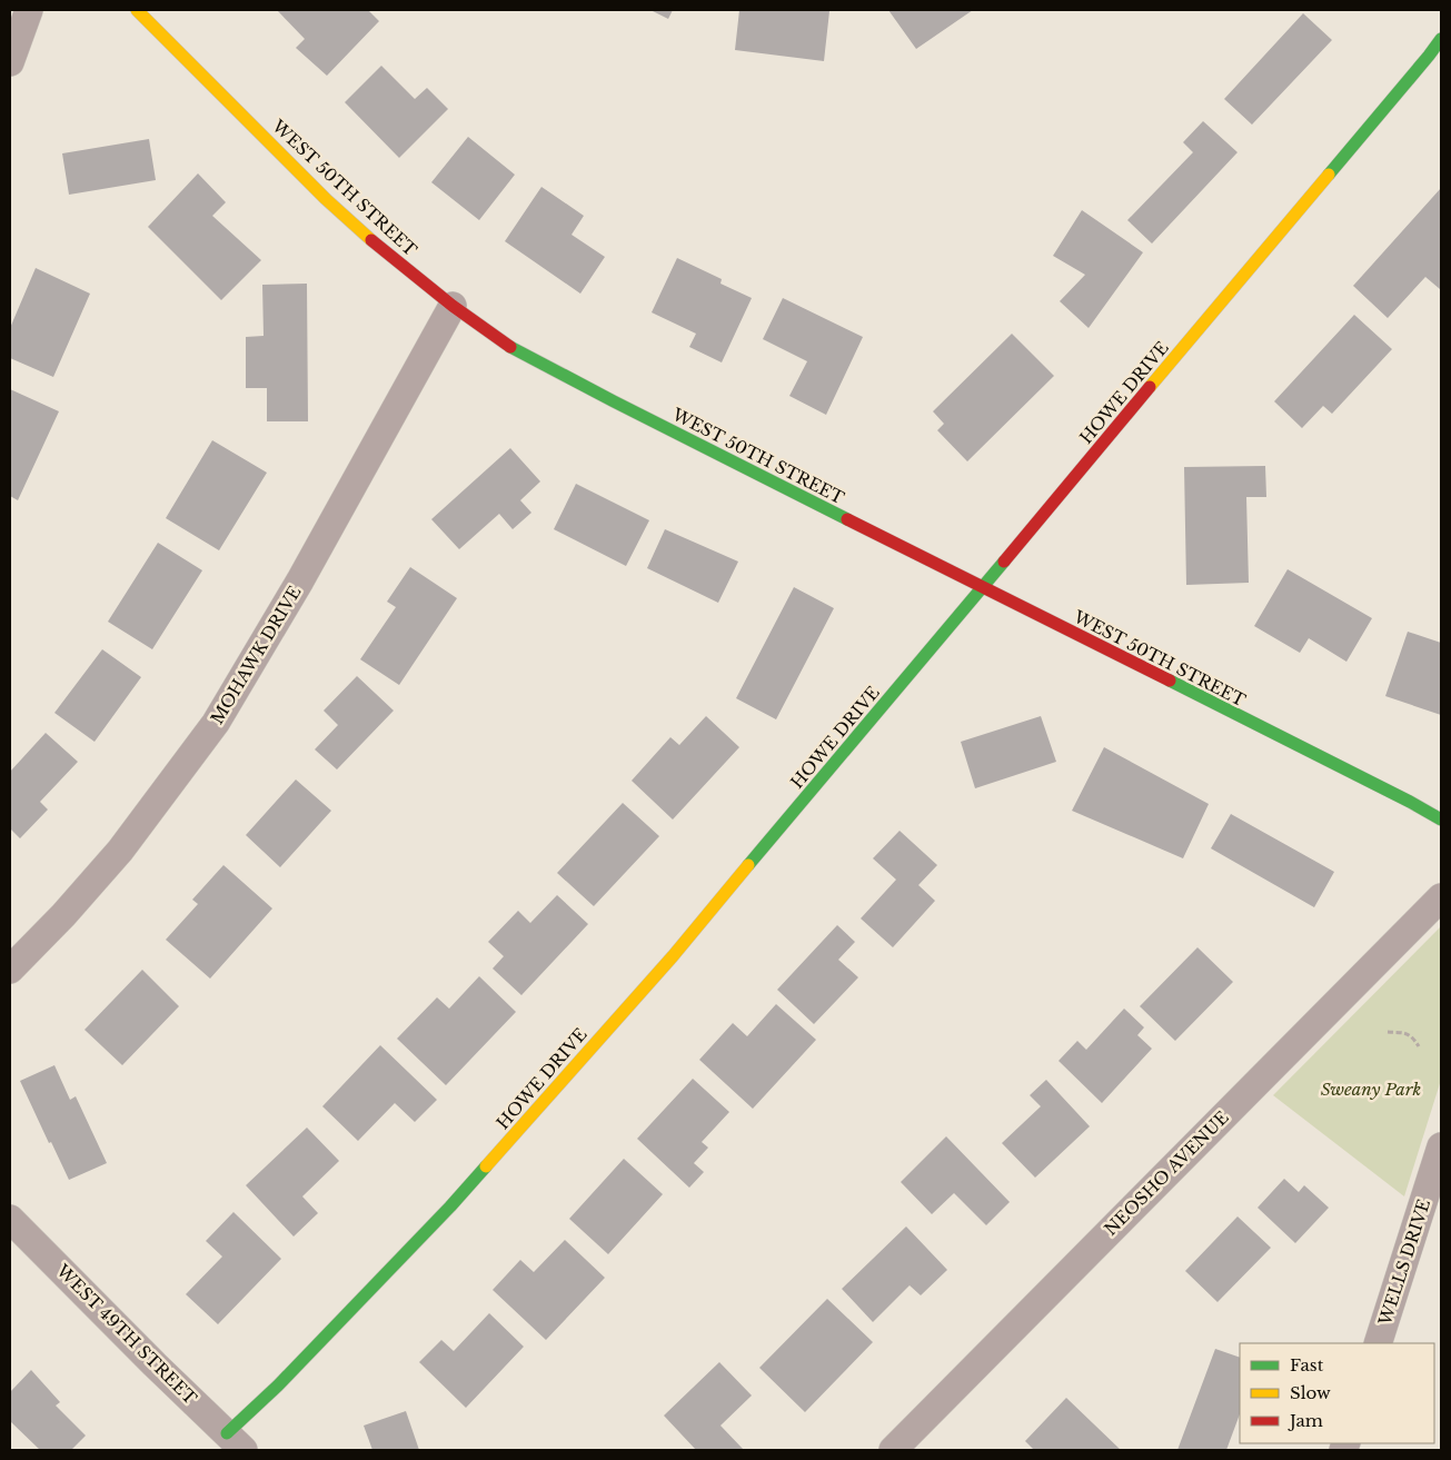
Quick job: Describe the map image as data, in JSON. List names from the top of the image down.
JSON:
{
  "streets": {
    "street": [
      "WEST 50TH STREET",
      "HOWE DRIVE",
      "MOHAWK DRIVE",
      "NEOSHO AVENUE",
      "WELLS DRIVE",
      "WEST 49TH STREET"
    ]
  },
  "crossings": [
    ["WEST 50TH STREET", "HOWE DRIVE"],
    ["WEST 50TH STREET", "MOHAWK DRIVE"],
    ["HOWE DRIVE", "WEST 49TH STREET"]
  ],
  "parks": ["Sweany Park"],
  "legend": ["Fast", "Slow", "Jam"]
}
